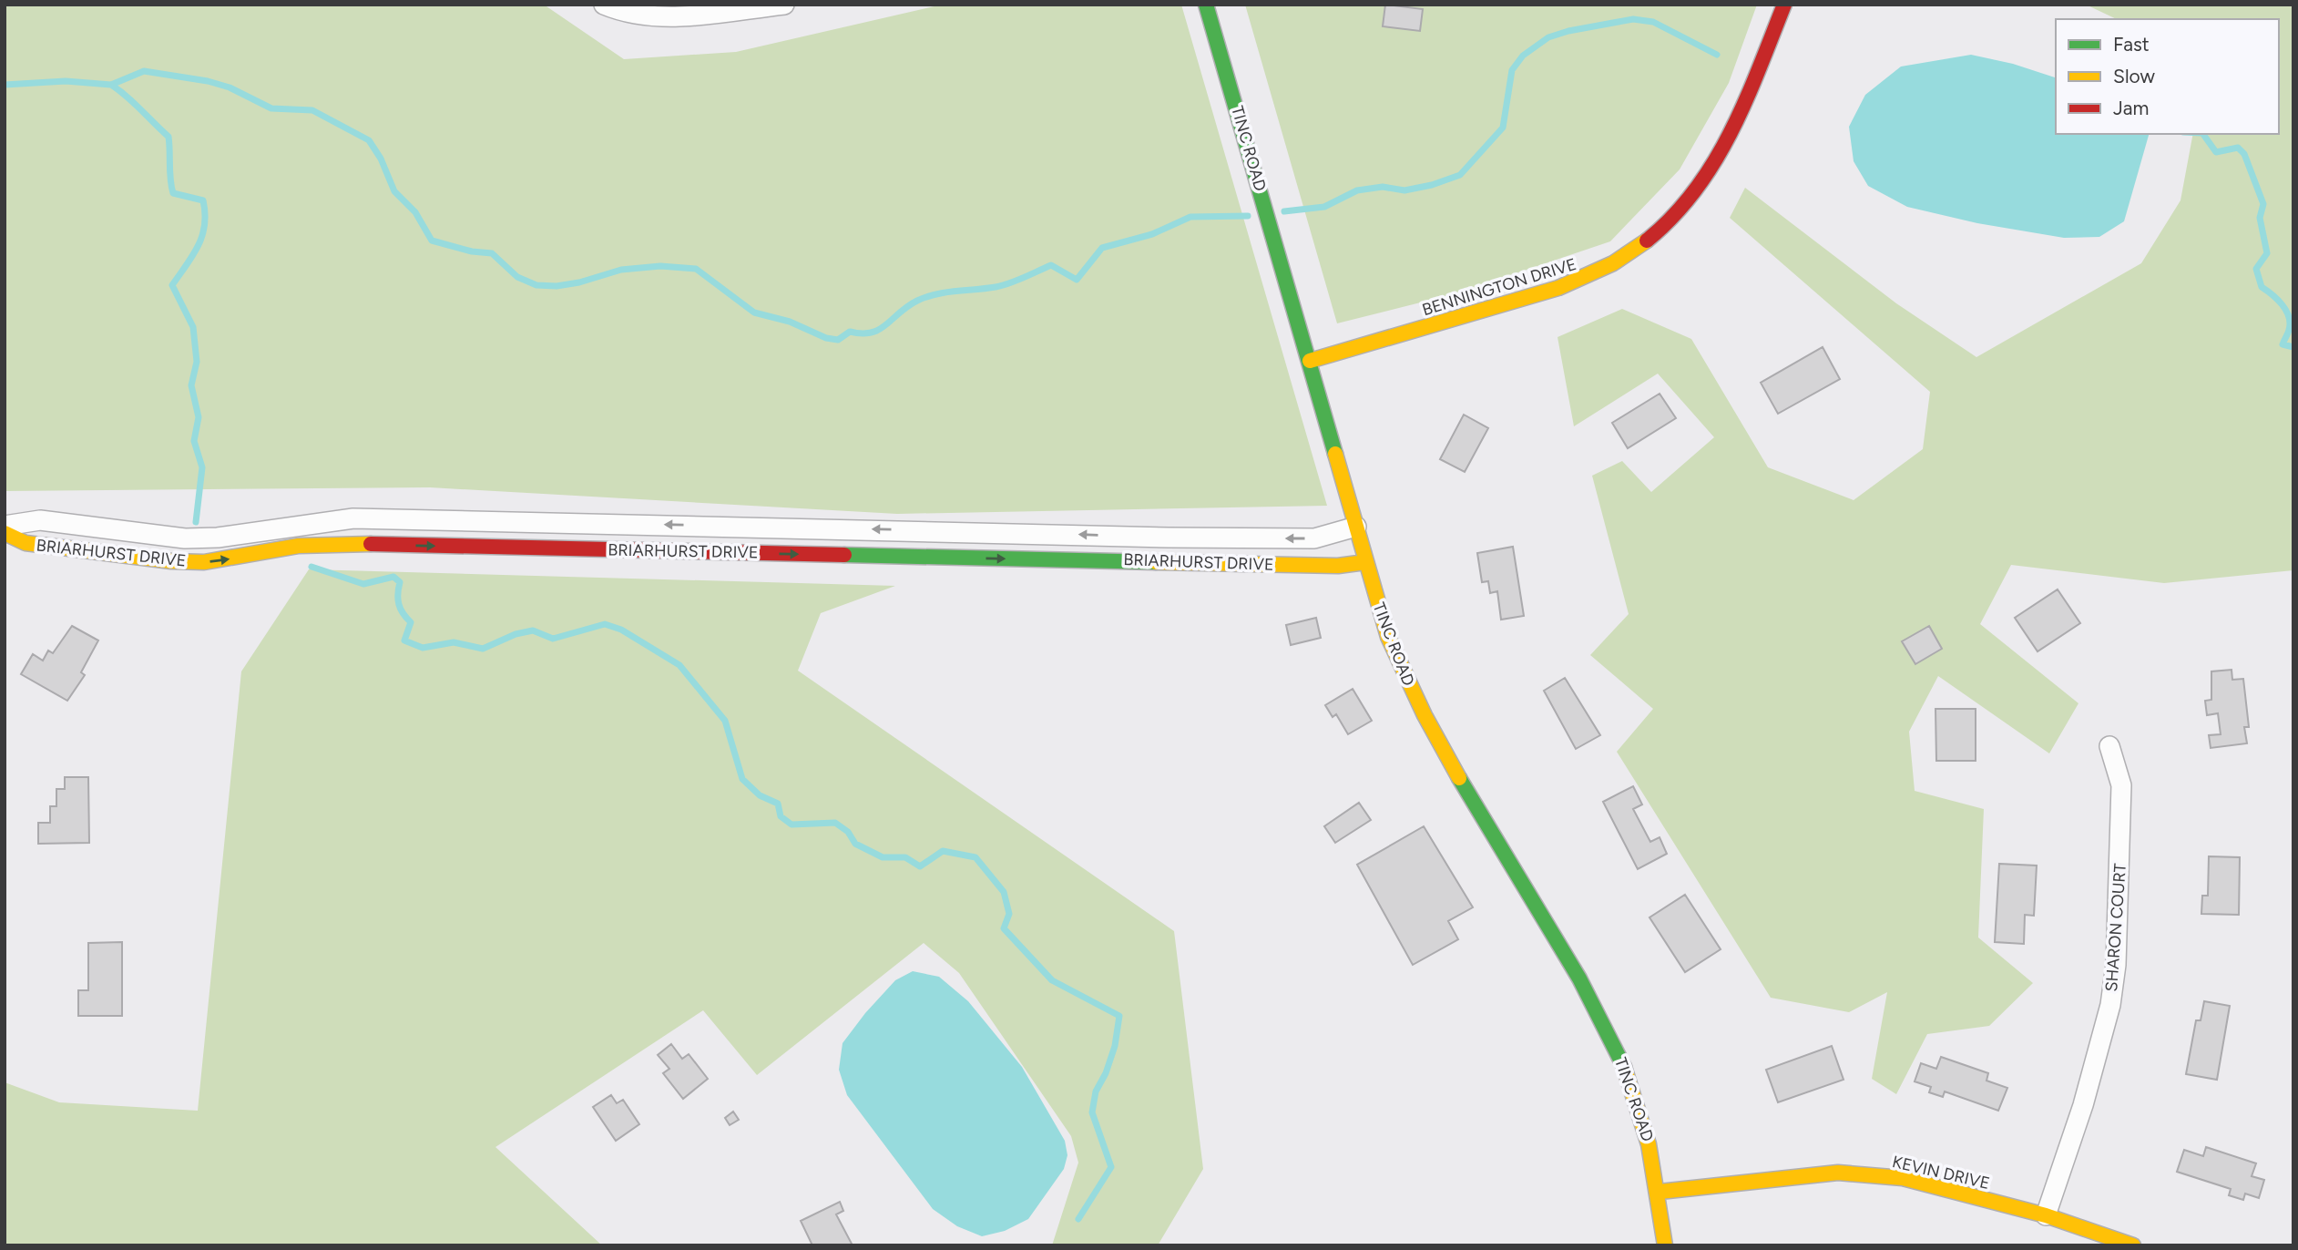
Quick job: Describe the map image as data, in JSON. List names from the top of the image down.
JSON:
{
  "streets": {
    "street": [
      "TINC ROAD",
      "BENNINGTON DRIVE",
      "BRIARHURST DRIVE",
      "SHARON COURT",
      "KEVIN DRIVE"
    ]
  },
  "crossings": [
    ["TINC ROAD", "BENNINGTON DRIVE"],
    ["TINC ROAD", "BRIARHURST DRIVE"],
    ["TINC ROAD", "KEVIN DRIVE"],
    ["SHARON COURT", "KEVIN DRIVE"]
  ],
  "legend": ["Fast", "Slow", "Jam"]
}
